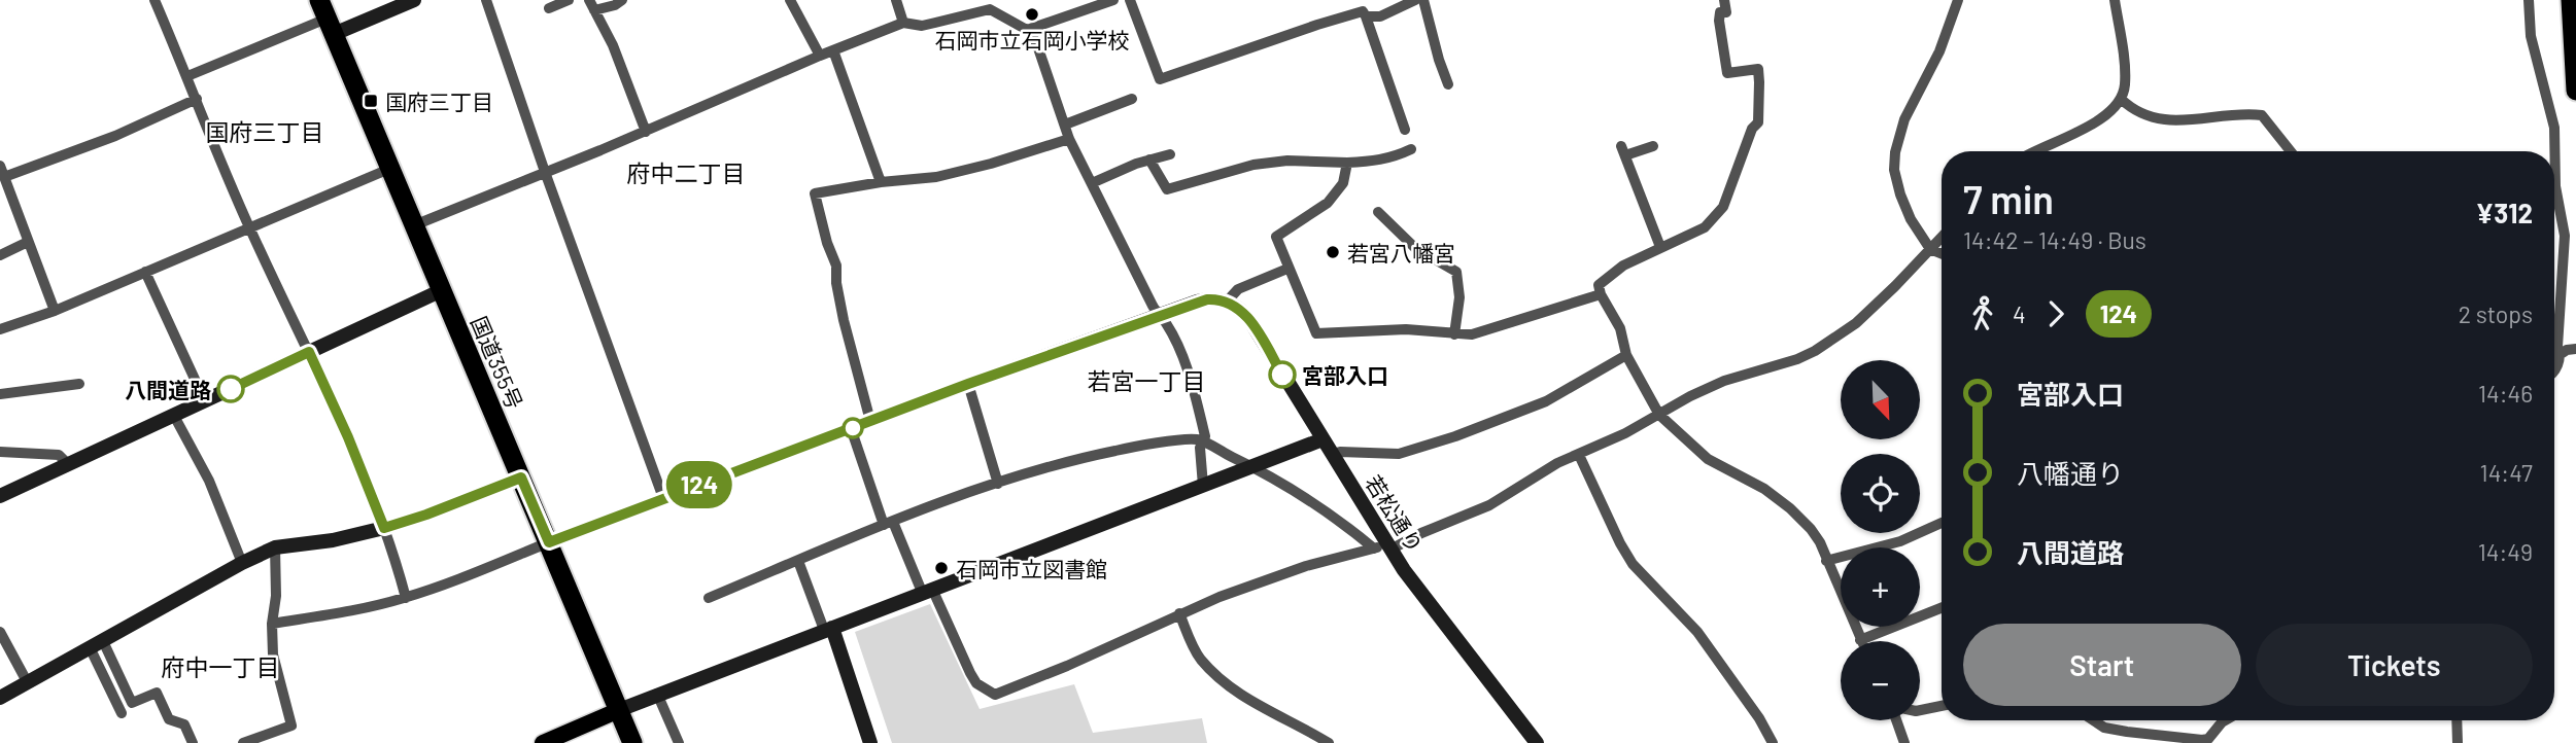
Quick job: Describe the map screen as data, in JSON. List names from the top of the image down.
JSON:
{
  "streets": {
    "highway": ["国道355号"],
    "street": ["若松通り"]
  },
  "districts": [
    "国府三丁目",
    "府中二丁目",
    "若宮一丁目",
    "府中一丁目"
  ],
  "places": {
    "other": [
      "石岡市立石岡小学校",
      "若宮八幡宮",
      "宮部入口",
      "八間道路",
      "石岡市立図書館"
    ],
    "transit": ["国府三丁目"]
  },
  "lines": ["bus line 124"],
  "north": "bottom right",
  "page": {
    "on_map": "124",
    "heading": ["7 min", "14:42 – 14:49 · Bus", "¥312"],
    "legs": ["4", "124", "2 stops"],
    "list": [
      {
        "name": "宮部入口",
        "value": "14:46"
      },
      {
        "name": "八幡通り",
        "value": "14:47"
      },
      {
        "name": "八間道路",
        "value": "14:49"
      }
    ],
    "map_buttons": ["+", "−"],
    "buttons": ["Start", "Tickets"]
  }
}
